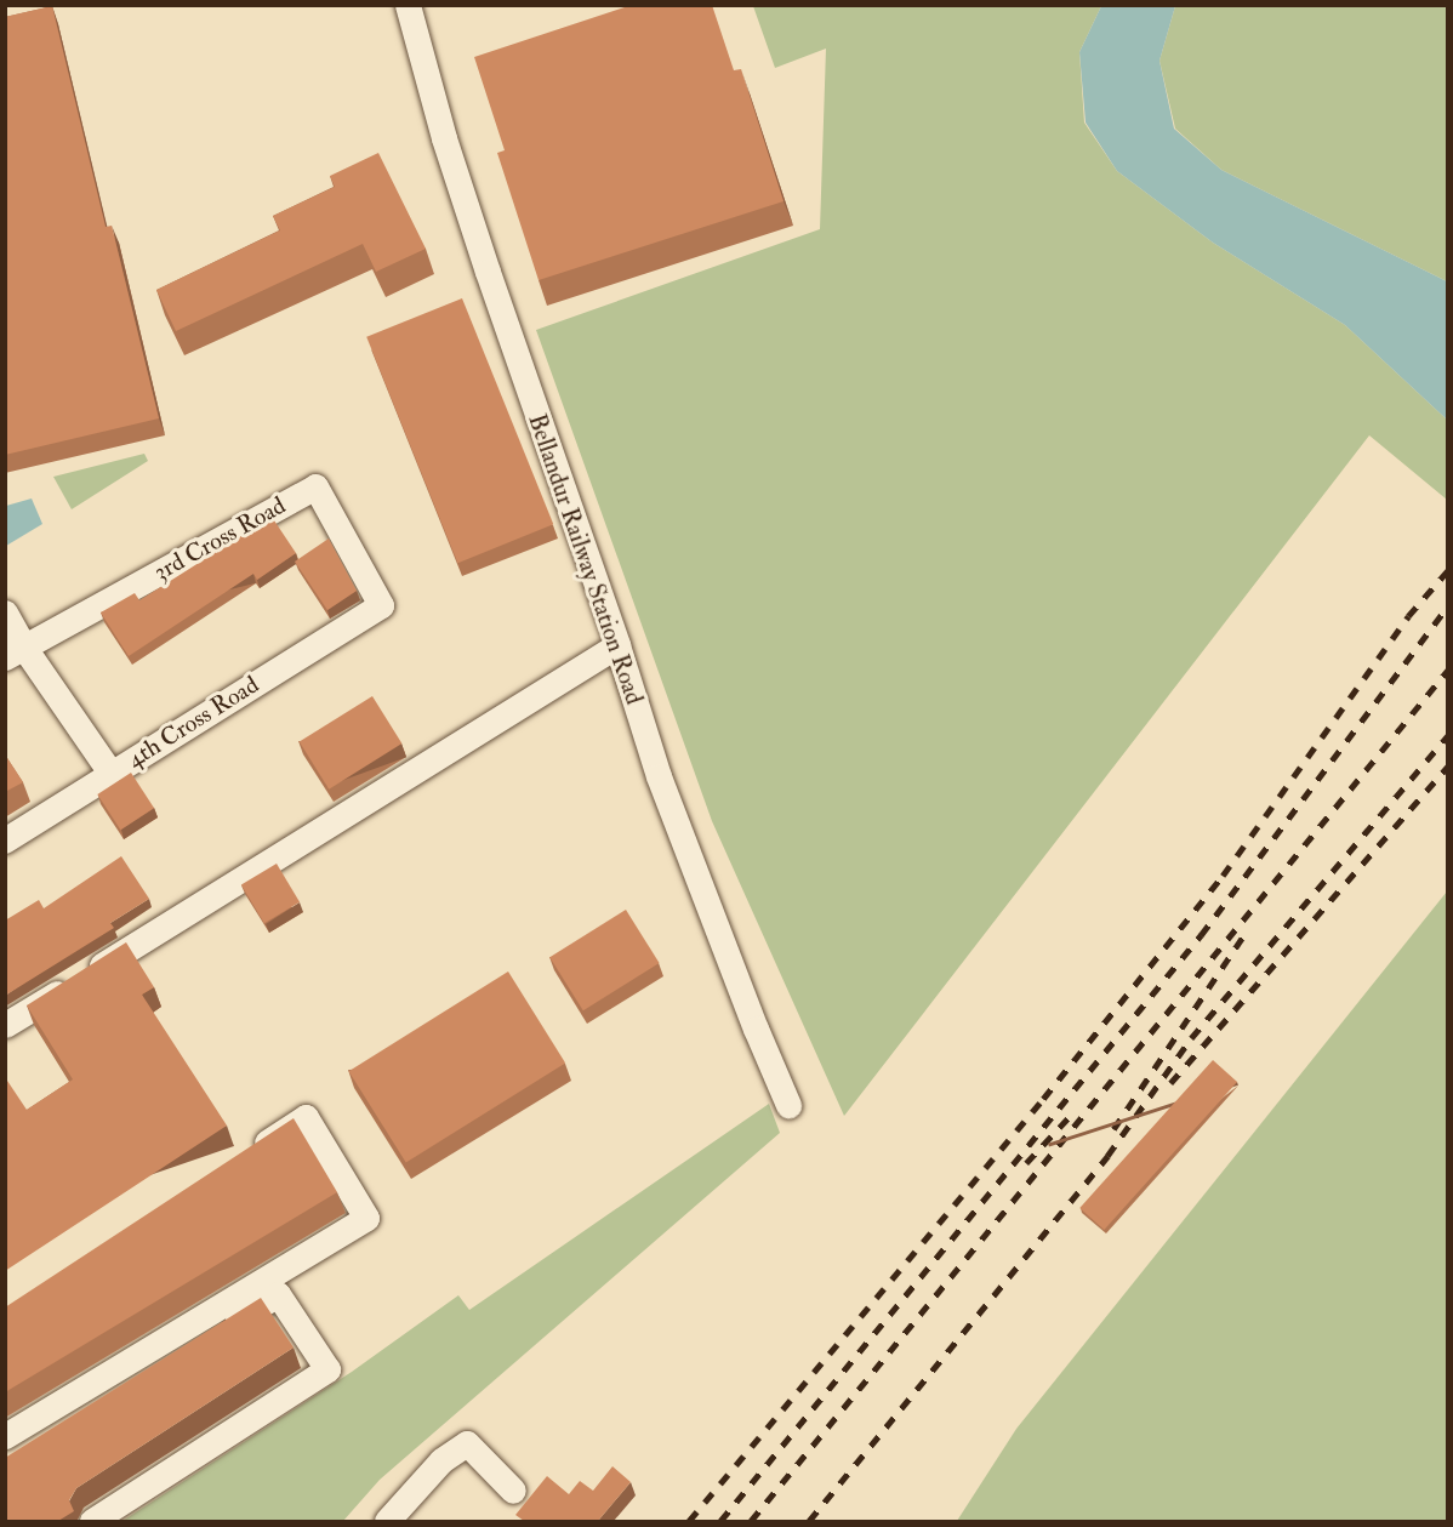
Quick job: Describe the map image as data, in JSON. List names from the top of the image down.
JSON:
{
  "streets": {
    "street": ["3rd Cross Road", "Bellandur Railway Station Road", "4th Cross Road"]
  },
  "crossings": [
    ["3rd Cross Road", "4th Cross Road"]
  ]
}
